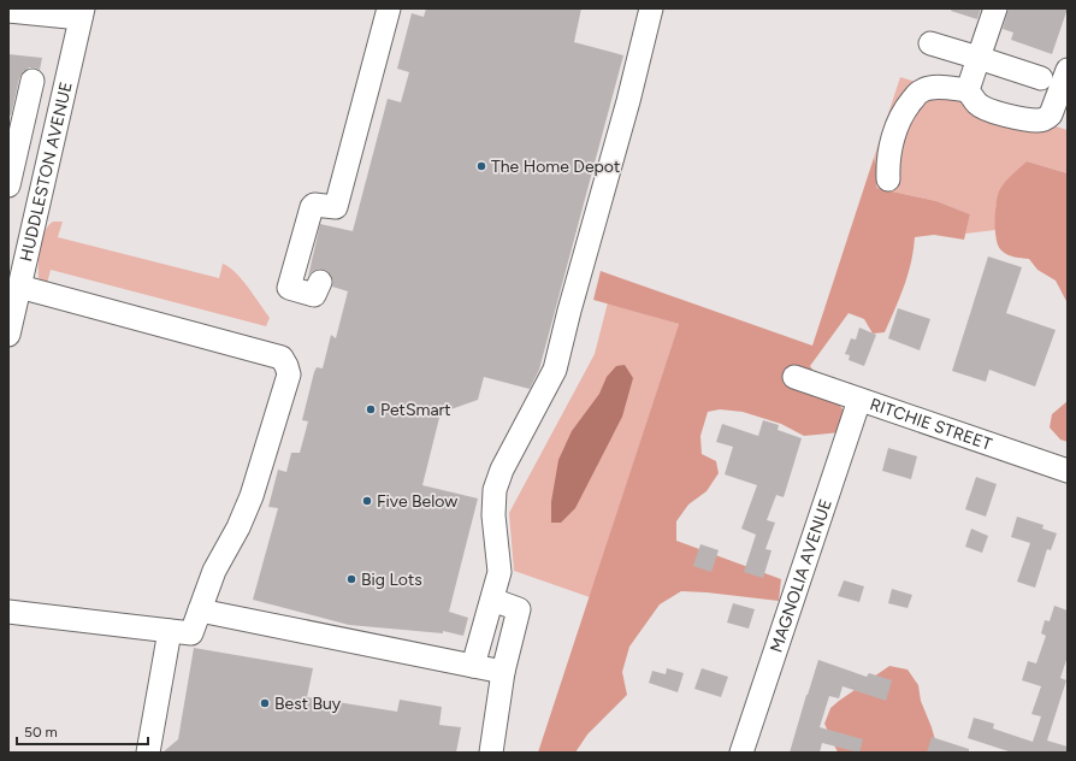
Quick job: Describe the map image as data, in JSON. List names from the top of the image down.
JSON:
{
  "streets": {
    "street": ["HUDDLESTON AVENUE", "RITCHIE STREET", "MAGNOLIA AVENUE"]
  },
  "crossings": [
    ["RITCHIE STREET", "MAGNOLIA AVENUE"]
  ],
  "places": [
    "The Home Depot",
    "PetSmart",
    "Five Below",
    "Big Lots",
    "Best Buy"
  ],
  "scale_bar": "50 m"
}
